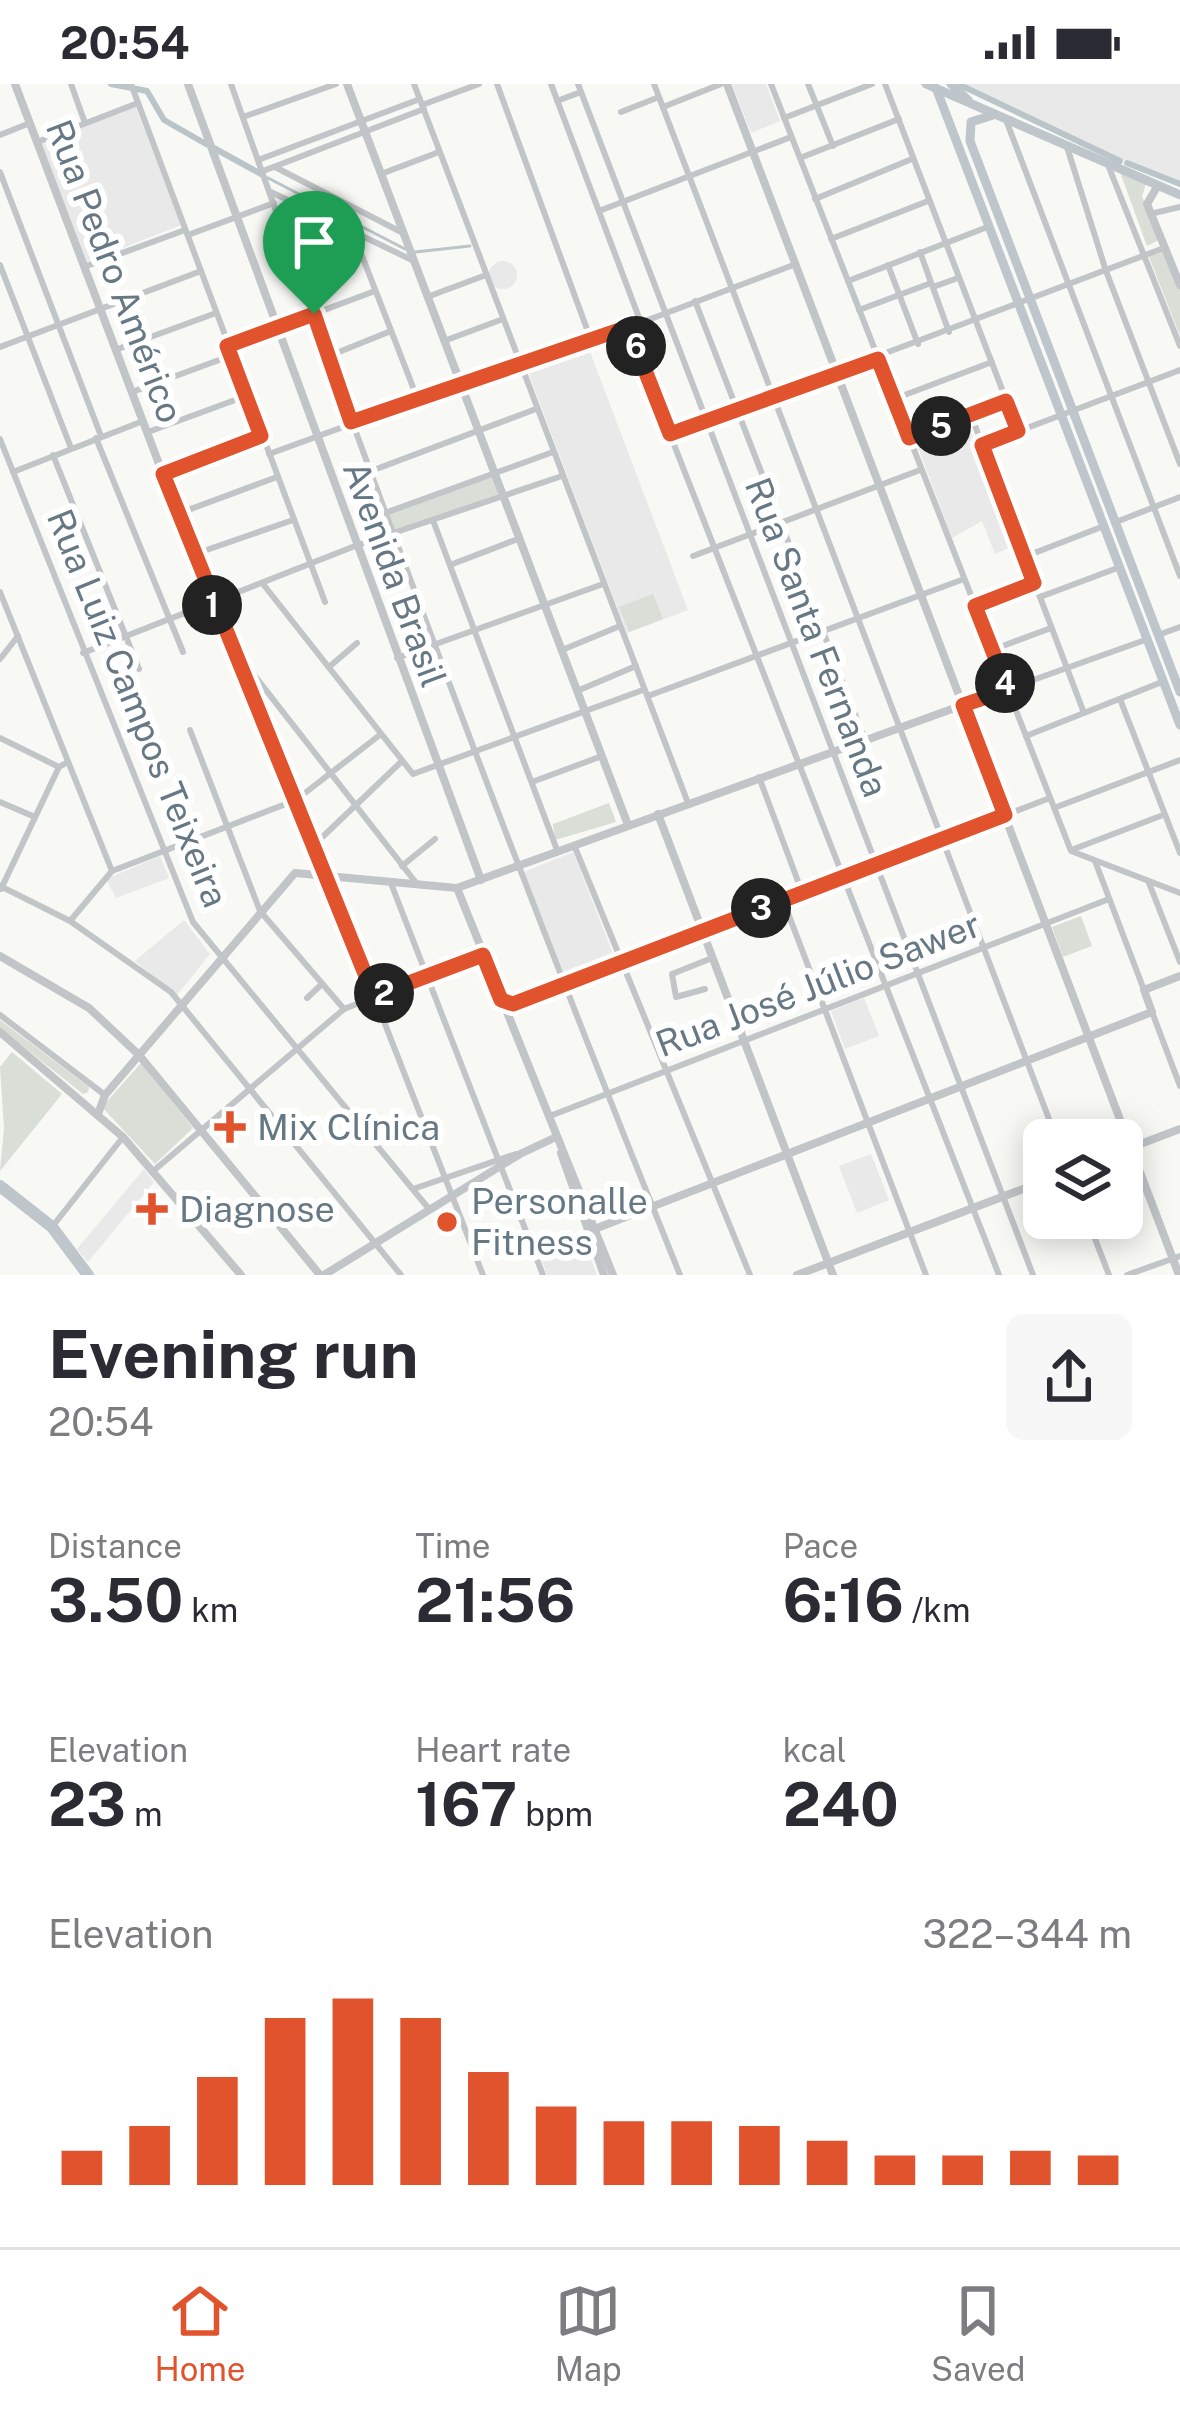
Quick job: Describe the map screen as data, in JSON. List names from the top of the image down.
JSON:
{
  "streets": {
    "street": [
      "Rua Pedro Américo",
      "Avenida Brasil",
      "Rua Santa Fernanda",
      "Rua Luiz Campos Teixeira",
      "Rua José Júlio Sawer"
    ]
  },
  "crossings": [
    ["Rua Santa Fernanda", "Rua José Júlio Sawer"]
  ],
  "places": {
    "health": ["Mix Clínica", "Diagnose"],
    "other": ["Personalle Fitness"]
  },
  "page": {
    "status": "20:54",
    "pins": [
      "6",
      "5",
      "1",
      "4",
      "3",
      "2"
    ],
    "heading": ["Evening run", "20:54"],
    "stats": [
      ["Distance", "3.50 km"],
      ["Time", "21:56"],
      ["Pace", "6:16 /km"],
      ["Elevation", "23 m"],
      ["Heart rate", "167 bpm"],
      ["kcal", "240"]
    ],
    "chart": ["Elevation", "322–344 m"],
    "tabs": ["Home", "Map", "Saved"]
  }
}
